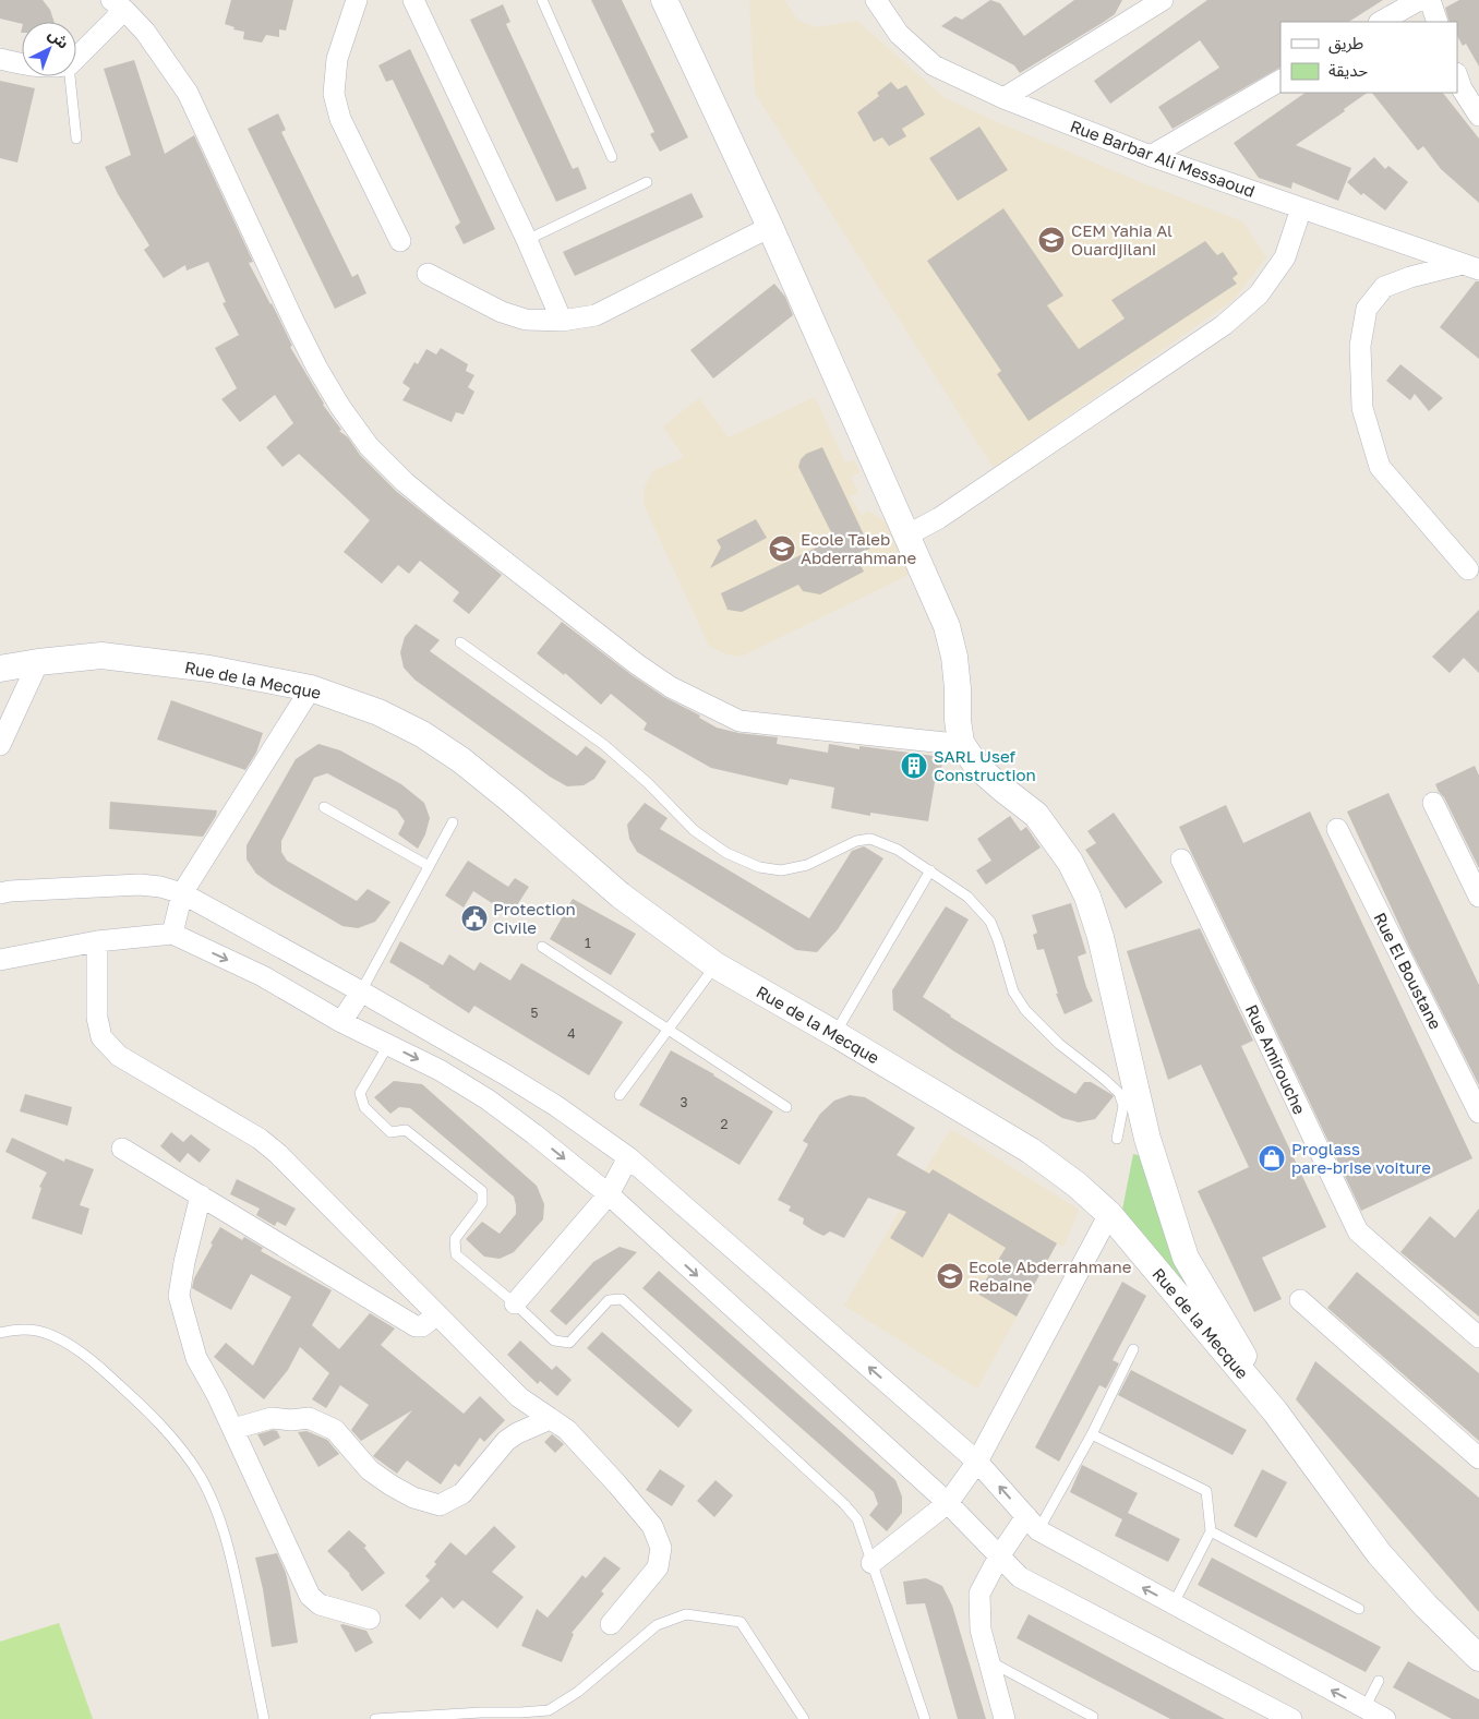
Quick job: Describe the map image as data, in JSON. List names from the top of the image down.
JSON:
{
  "streets": {
    "street": [
      "Rue Barbar Ali Messaoud",
      "Rue de la Mecque",
      "Rue El Boustane",
      "Rue Amirouche"
    ]
  },
  "places": {
    "school or university": ["CEM Yahia Al Ouardjilani", "Ecole Taleb Abderrahmane", "Ecole Abderrahmane Rebaine"],
    "building": ["SARL Usef Construction"],
    "public building": ["Protection Civile"],
    "shop": ["Proglass pare-brise voiture"]
  },
  "house_numbers": [
    "1",
    "5",
    "4",
    "3",
    "2"
  ],
  "legend": ["طريق", "حديقة"],
  "north": "top right"
}
